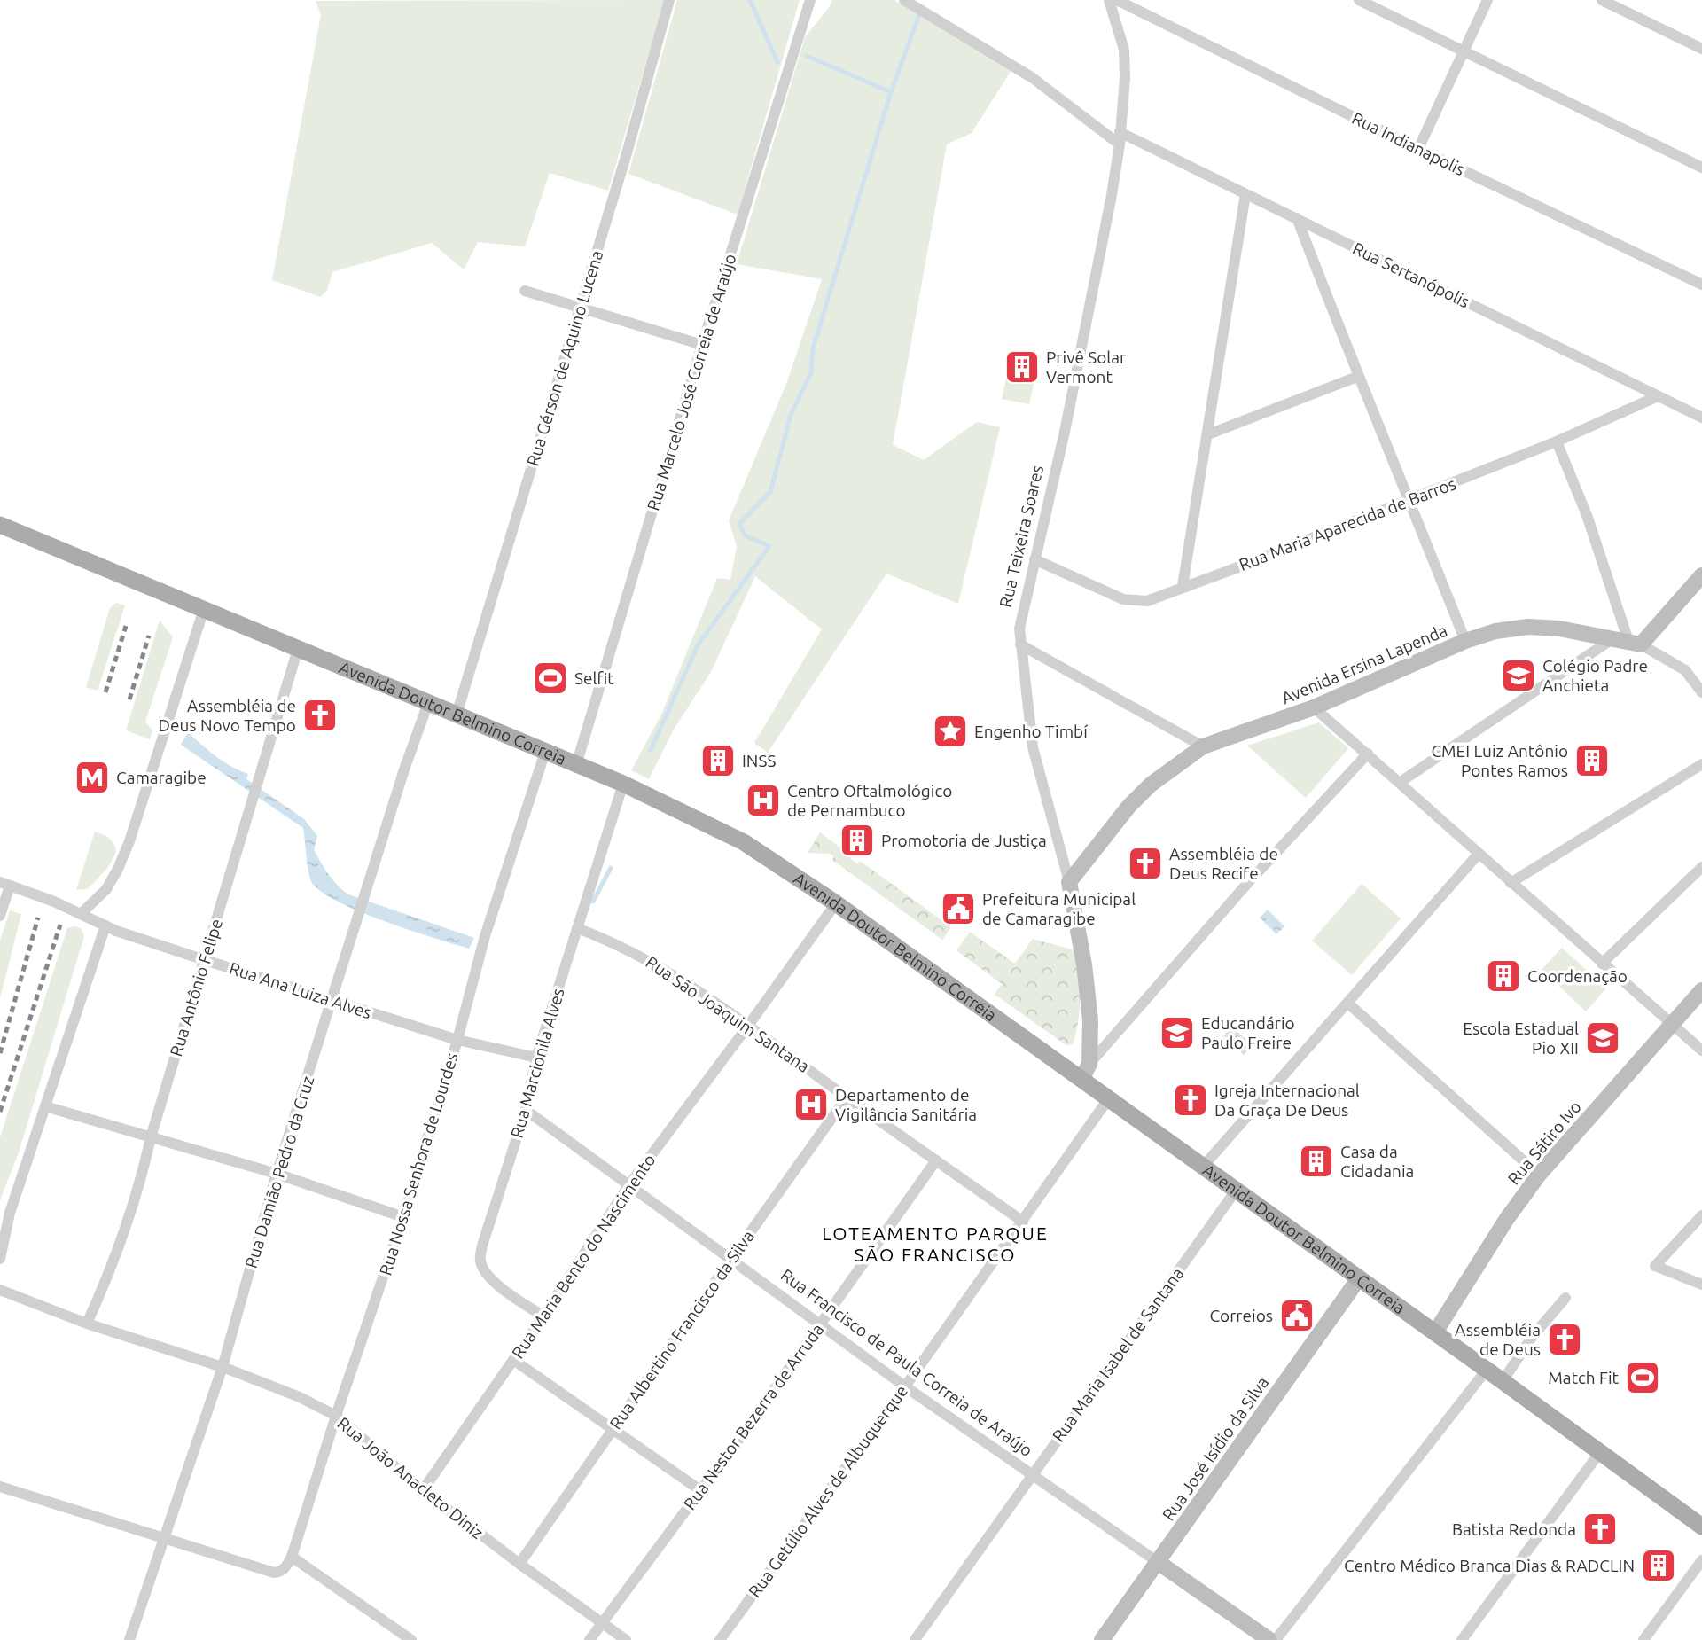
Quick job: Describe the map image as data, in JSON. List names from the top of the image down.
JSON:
{
  "streets": {
    "main road": ["Avenida Doutor Belmino Correia"],
    "street": [
      "Rua Indianapolis",
      "Rua Sertanópolis",
      "Rua Gérson de Aquino Lucena",
      "Rua Marcelo José Correia de Araújo",
      "Rua Maria Aparecida de Barros",
      "Rua Teixeira Soares",
      "Avenida Ersina Lapenda",
      "Rua Antônio Felipe",
      "Rua Ana Luiza Alves",
      "Rua São Joaquim Santana",
      "Rua Marcionila Alves",
      "Rua Sátiro Ivo",
      "Rua Nossa Senhora de Lourdes",
      "Rua Damião Pedro da Cruz",
      "Rua Maria Bento do Nascimento",
      "Rua Albertino Francisco da Silva",
      "Rua Maria Isabel de Santana",
      "Rua Francisco de Paula Correia de Araújo",
      "Rua Nestor Bezerra de Arruda",
      "Rua José Isídio da Silva",
      "Rua João Anacleto Diniz",
      "Rua Getúlio Alves de Albuquerque"
    ]
  },
  "crossings": [
    ["Rua Sertanópolis", "Rua Maria Aparecida de Barros"],
    ["Rua Sertanópolis", "Rua Teixeira Soares"],
    ["Rua Gérson de Aquino Lucena", "Avenida Doutor Belmino Correia"],
    ["Rua Marcelo José Correia de Araújo", "Avenida Doutor Belmino Correia"],
    ["Rua Maria Aparecida de Barros", "Rua Teixeira Soares"],
    ["Rua Teixeira Soares", "Avenida Ersina Lapenda"],
    ["Rua Teixeira Soares", "Avenida Doutor Belmino Correia"],
    ["Avenida Doutor Belmino Correia", "Rua Antônio Felipe"],
    ["Avenida Doutor Belmino Correia", "Rua Marcionila Alves"],
    ["Avenida Doutor Belmino Correia", "Rua Sátiro Ivo"],
    ["Avenida Doutor Belmino Correia", "Rua Nossa Senhora de Lourdes"],
    ["Avenida Doutor Belmino Correia", "Rua Damião Pedro da Cruz"],
    ["Avenida Doutor Belmino Correia", "Rua Maria Bento do Nascimento"],
    ["Avenida Doutor Belmino Correia", "Rua Maria Isabel de Santana"],
    ["Avenida Doutor Belmino Correia", "Rua José Isídio da Silva"],
    ["Avenida Doutor Belmino Correia", "Rua Getúlio Alves de Albuquerque"],
    ["Rua Antônio Felipe", "Rua Ana Luiza Alves"],
    ["Rua Antônio Felipe", "Rua João Anacleto Diniz"],
    ["Rua Ana Luiza Alves", "Rua Marcionila Alves"],
    ["Rua Ana Luiza Alves", "Rua Nossa Senhora de Lourdes"],
    ["Rua Ana Luiza Alves", "Rua Damião Pedro da Cruz"],
    ["Rua São Joaquim Santana", "Rua Marcionila Alves"],
    ["Rua São Joaquim Santana", "Rua Maria Bento do Nascimento"],
    ["Rua São Joaquim Santana", "Rua Albertino Francisco da Silva"],
    ["Rua São Joaquim Santana", "Rua Nestor Bezerra de Arruda"],
    ["Rua São Joaquim Santana", "Rua Getúlio Alves de Albuquerque"],
    ["Rua Marcionila Alves", "Rua Maria Bento do Nascimento"],
    ["Rua Marcionila Alves", "Rua Francisco de Paula Correia de Araújo"],
    ["Rua Nossa Senhora de Lourdes", "Rua Damião Pedro da Cruz"],
    ["Rua Nossa Senhora de Lourdes", "Rua João Anacleto Diniz"],
    ["Rua Damião Pedro da Cruz", "Rua João Anacleto Diniz"],
    ["Rua Maria Bento do Nascimento", "Rua Francisco de Paula Correia de Araújo"],
    ["Rua Maria Bento do Nascimento", "Rua João Anacleto Diniz"],
    ["Rua Albertino Francisco da Silva", "Rua Francisco de Paula Correia de Araújo"],
    ["Rua Albertino Francisco da Silva", "Rua João Anacleto Diniz"],
    ["Rua Maria Isabel de Santana", "Rua Francisco de Paula Correia de Araújo"],
    ["Rua Francisco de Paula Correia de Araújo", "Rua Nestor Bezerra de Arruda"],
    ["Rua Francisco de Paula Correia de Araújo", "Rua José Isídio da Silva"],
    ["Rua Francisco de Paula Correia de Araújo", "Rua Getúlio Alves de Albuquerque"],
    ["Rua Nestor Bezerra de Arruda", "Rua João Anacleto Diniz"]
  ],
  "districts": ["LOTEAMENTO PARQUE SÃO FRANCISCO"],
  "places": {
    "building": [
      "Privê Solar Vermont",
      "INSS",
      "CMEI Luiz Antônio Pontes Ramos",
      "Promotoria de Justiça",
      "Coordenação",
      "Casa da Cidadania",
      "Centro Médico Branca Dias & RADCLIN"
    ],
    "school or university": ["Colégio Padre Anchieta", "Educandário Paulo Freire", "Escola Estadual Pio XII"],
    "sports": ["Selfit", "Match Fit"],
    "church": [
      "Assembléia de Deus Novo Tempo",
      "Assembléia de Deus Recife",
      "Igreja Internacional Da Graça De Deus",
      "Assembléia de Deus",
      "Batista Redonda"
    ],
    "place": ["Engenho Timbí"],
    "metro station": ["Camaragibe"],
    "hospital": ["Centro Oftalmológico de Pernambuco", "Departamento de Vigilância Sanitária"],
    "public building": ["Prefeitura Municipal de Camaragibe", "Correios"]
  }
}
